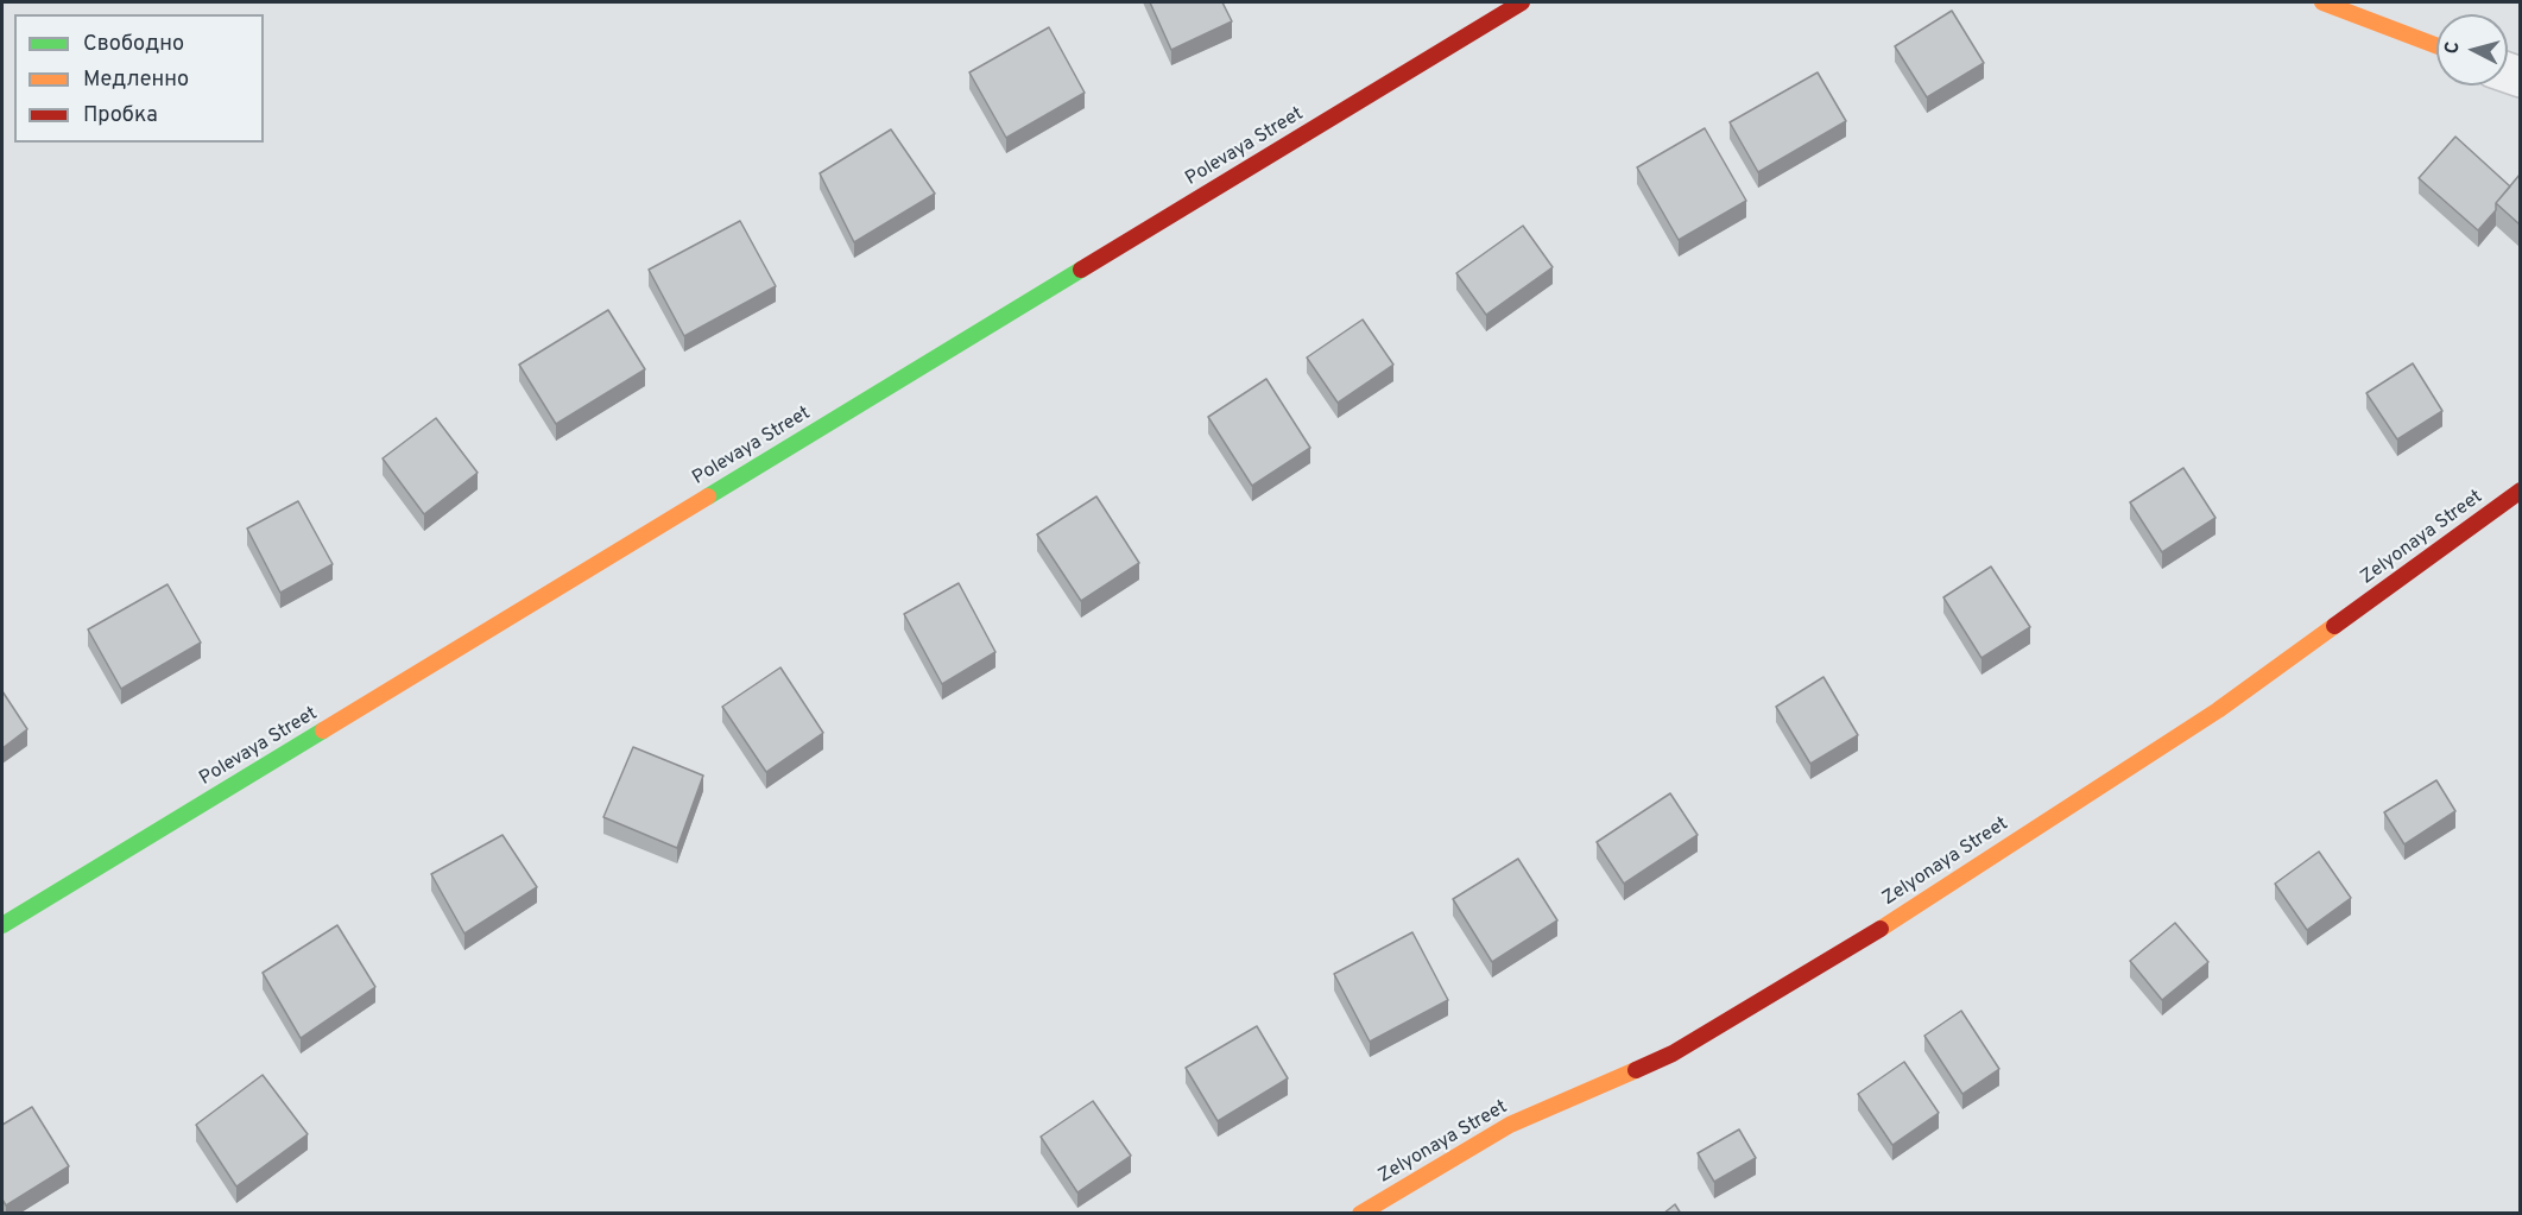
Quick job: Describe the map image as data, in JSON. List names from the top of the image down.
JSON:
{
  "streets": {
    "street": ["Polevaya Street", "Zelyonaya Street"]
  },
  "legend": ["Свободно", "Медленно", "Пробка"],
  "north": "left"
}
